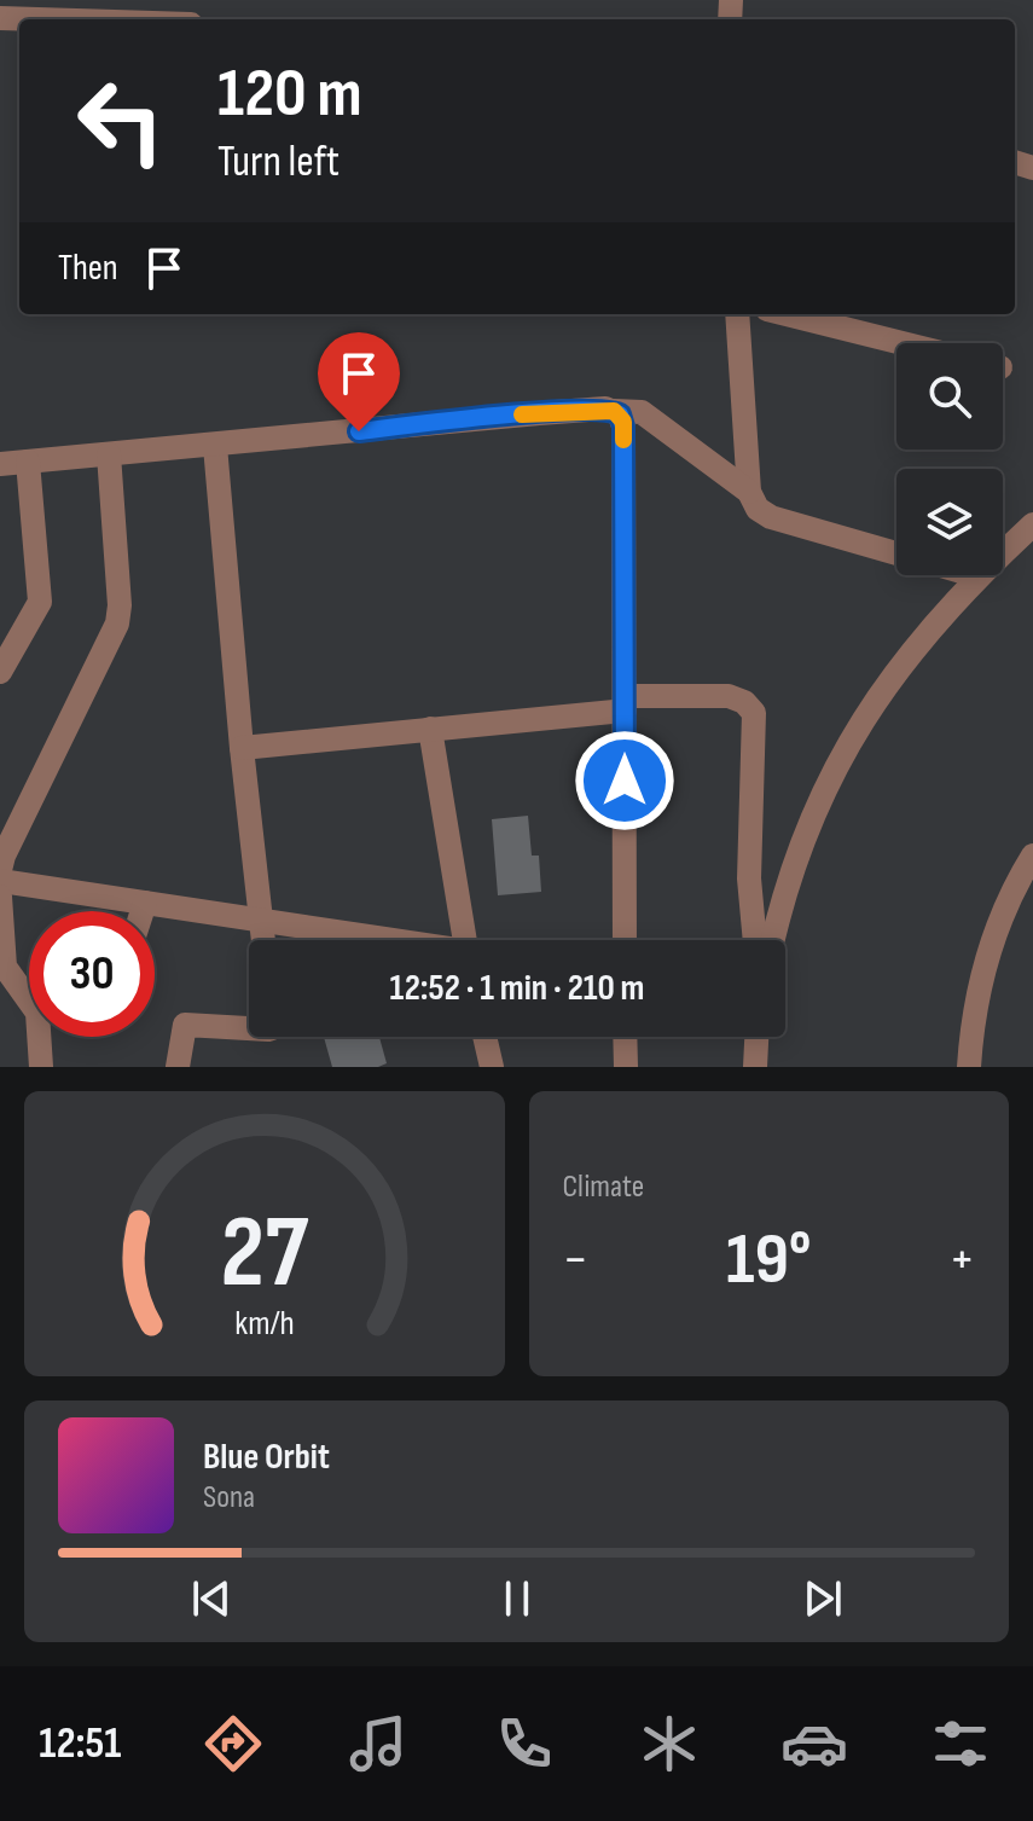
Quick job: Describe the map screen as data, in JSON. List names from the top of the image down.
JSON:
{
  "page": {
    "turn": ["120 m", "Turn left"],
    "then": "Then",
    "limit": "30",
    "trip": "12:52 · 1 min · 210 m",
    "tile": "Climate",
    "heat": ["−", "19°", "+"],
    "song": ["Blue Orbit", "Sona"],
    "tabs": "12:51",
    "gauge": ["27", "km/h"]
  }
}
